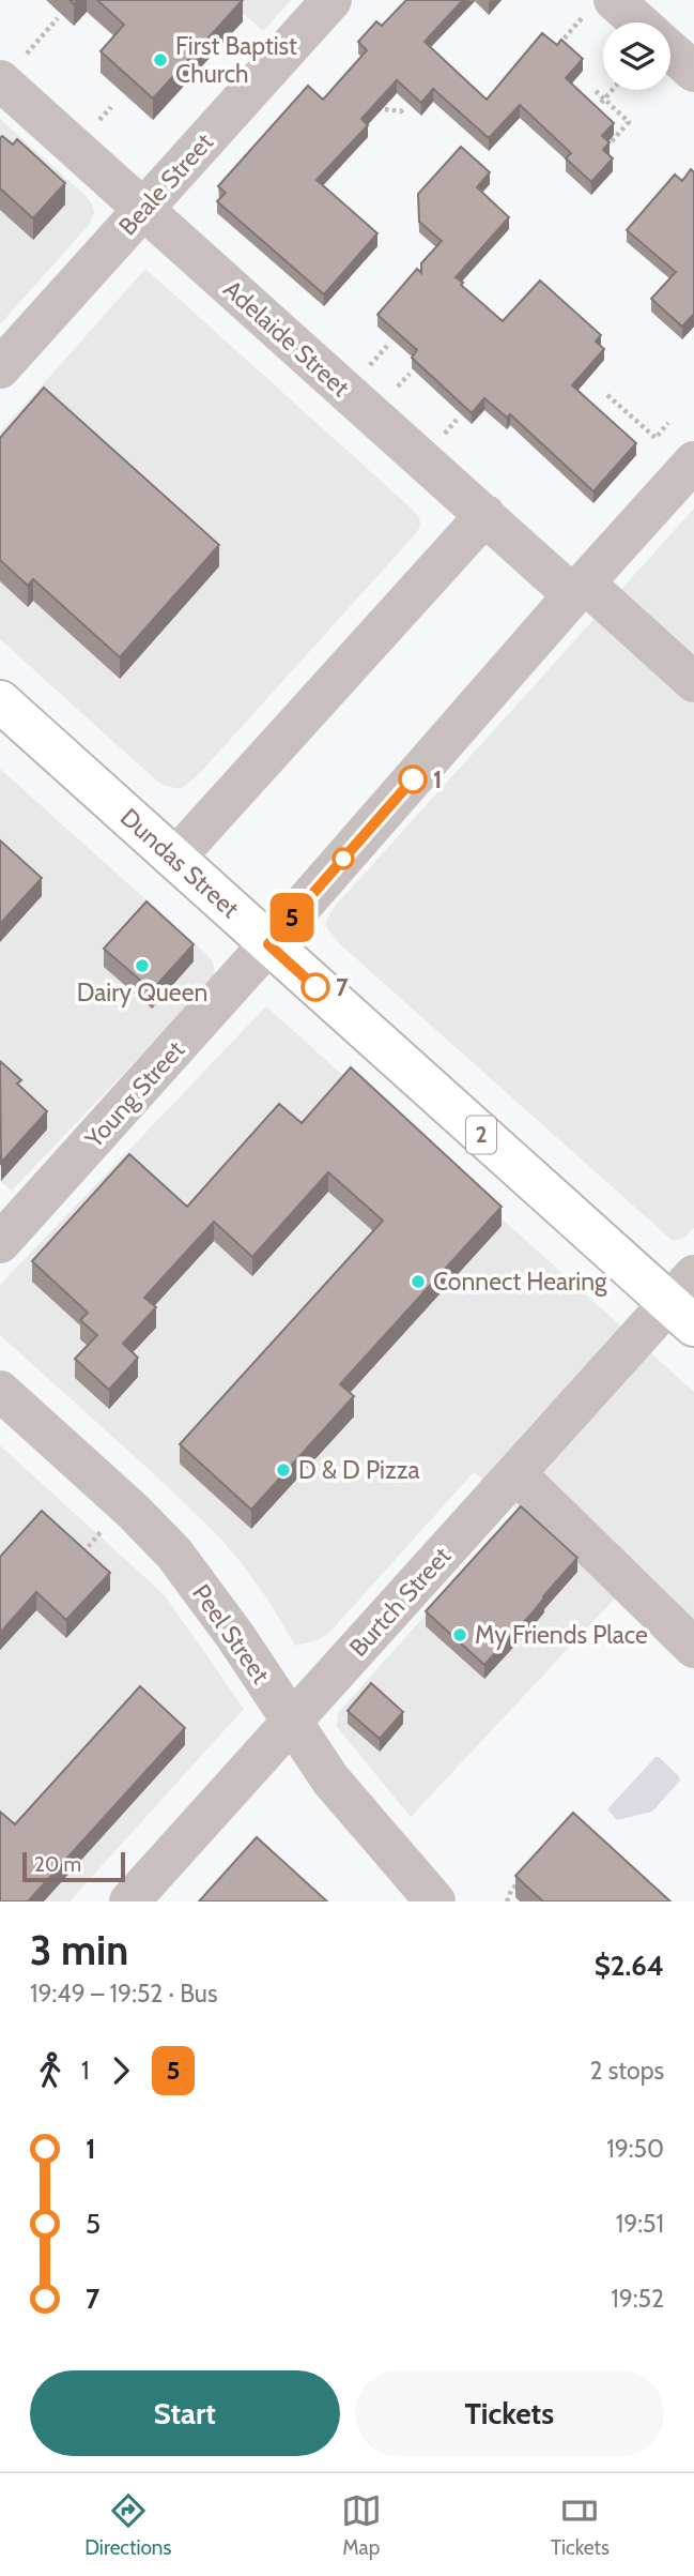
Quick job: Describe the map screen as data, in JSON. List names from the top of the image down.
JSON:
{
  "streets": {
    "main road": ["Dundas Street", "2"],
    "street": [
      "Beale Street",
      "Adelaide Street",
      "Young Street",
      "Burtch Street",
      "Peel Street"
    ]
  },
  "crossings": [
    ["Beale Street", "Adelaide Street"],
    ["Adelaide Street", "Young Street"],
    ["Dundas Street", "Young Street"],
    ["Dundas Street", "Burtch Street"],
    ["Burtch Street", "Peel Street"]
  ],
  "places": [
    "First Baptist Church",
    "1",
    "Dairy Queen",
    "7",
    "Connect Hearing",
    "D & D Pizza",
    "My Friends Place"
  ],
  "lines": ["bus line 5"],
  "scale_bar": "20 m",
  "page": {
    "on_map": "5",
    "scale": "20 m",
    "heading": ["3 min", "19:49 – 19:52 · Bus", "$2.64"],
    "legs": ["1", "5", "2 stops"],
    "list": [
      {
        "name": "1",
        "value": "19:50"
      },
      {
        "name": "5",
        "value": "19:51"
      },
      {
        "name": "7",
        "value": "19:52"
      }
    ],
    "buttons": ["Start", "Tickets"],
    "tabs": ["Directions", "Map", "Tickets"]
  }
}
